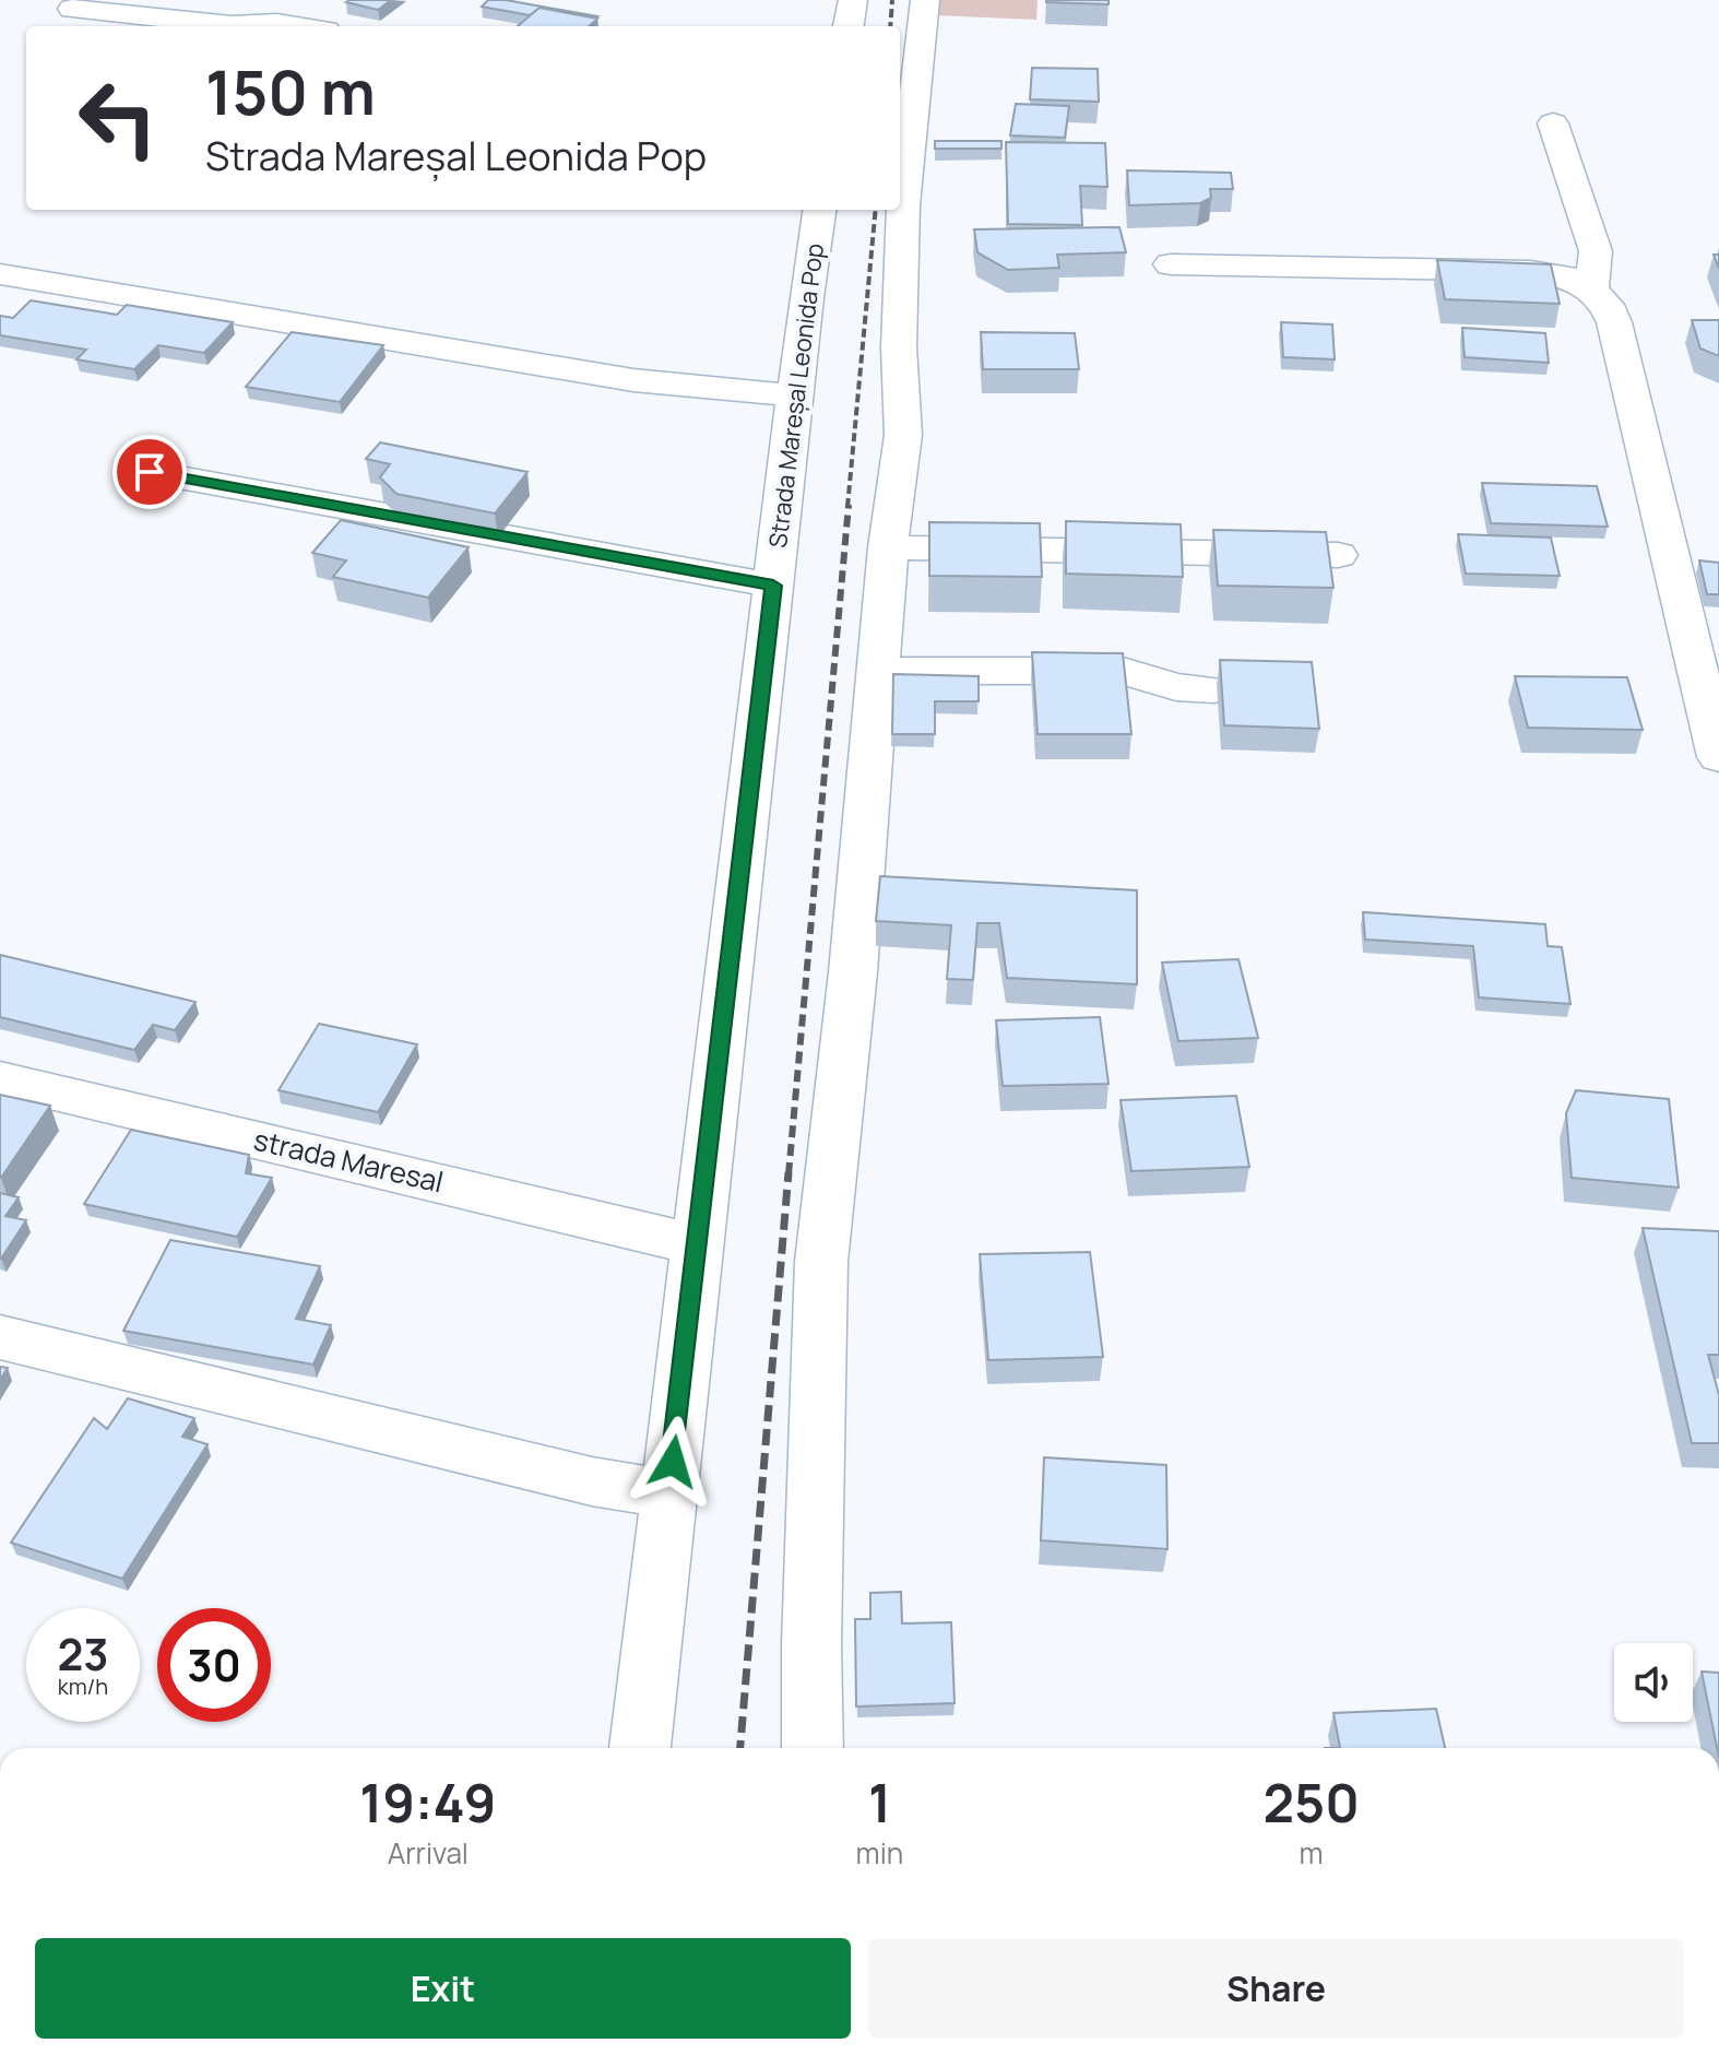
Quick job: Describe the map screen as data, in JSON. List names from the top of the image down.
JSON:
{
  "streets": {
    "street": ["Strada Mareșal Leonida Pop", "strada Maresal"]
  },
  "crossings": [
    ["Strada Mareșal Leonida Pop", "strada Maresal"]
  ],
  "page": {
    "turn": ["150 m", "Strada Mareșal Leonida Pop"],
    "speed": "23 km/h",
    "limit": "30",
    "eta": [
      "19:49",
      "Arrival",
      "1",
      "min",
      "250",
      "m"
    ],
    "buttons": ["Exit", "Share"]
  }
}
